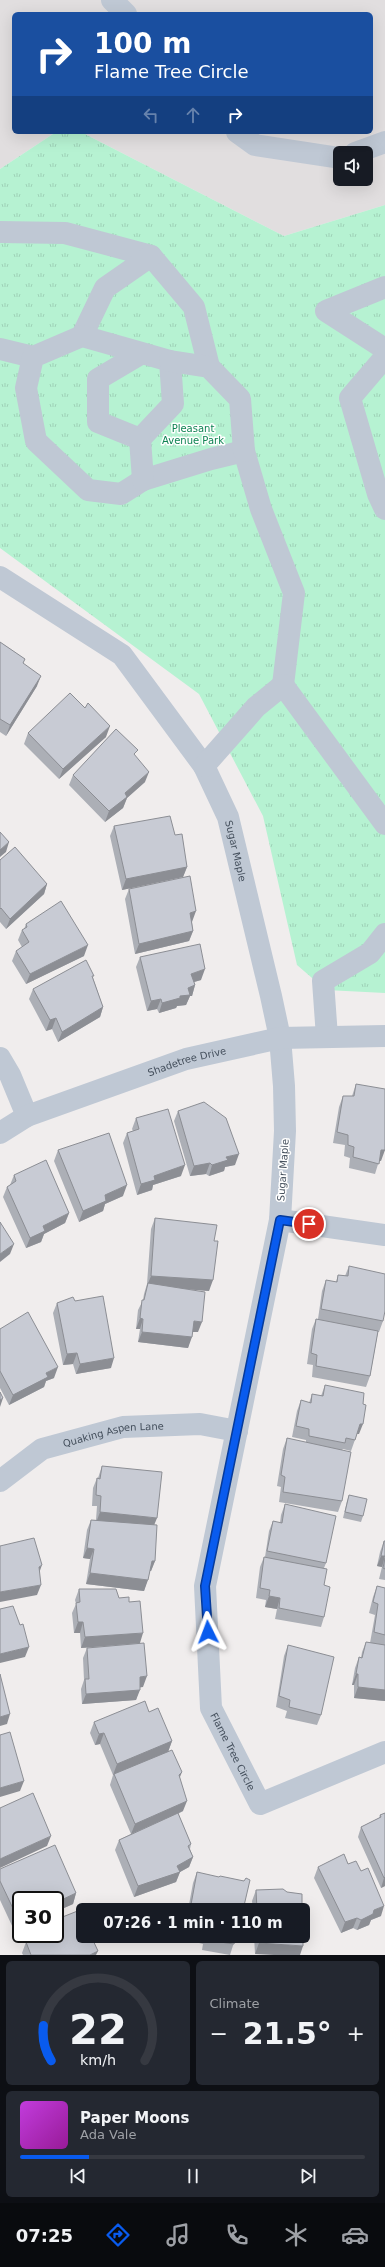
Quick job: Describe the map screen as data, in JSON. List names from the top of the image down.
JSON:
{
  "streets": {
    "street": [
      "Sugar Maple",
      "Shadetree Drive",
      "Quaking Aspen Lane",
      "Flame Tree Circle"
    ]
  },
  "crossings": [
    ["Sugar Maple", "Shadetree Drive"],
    ["Sugar Maple", "Flame Tree Circle"],
    ["Quaking Aspen Lane", "Flame Tree Circle"]
  ],
  "parks": ["Pleasant Avenue Park"],
  "page": {
    "turn": ["100 m", "Flame Tree Circle"],
    "limit": "30",
    "trip": "07:26 · 1 min · 110 m",
    "tile": "Climate",
    "heat": ["−", "21.5°", "+"],
    "song": ["Paper Moons", "Ada Vale"],
    "tabs": "07:25",
    "gauge": ["22", "km/h"]
  }
}
